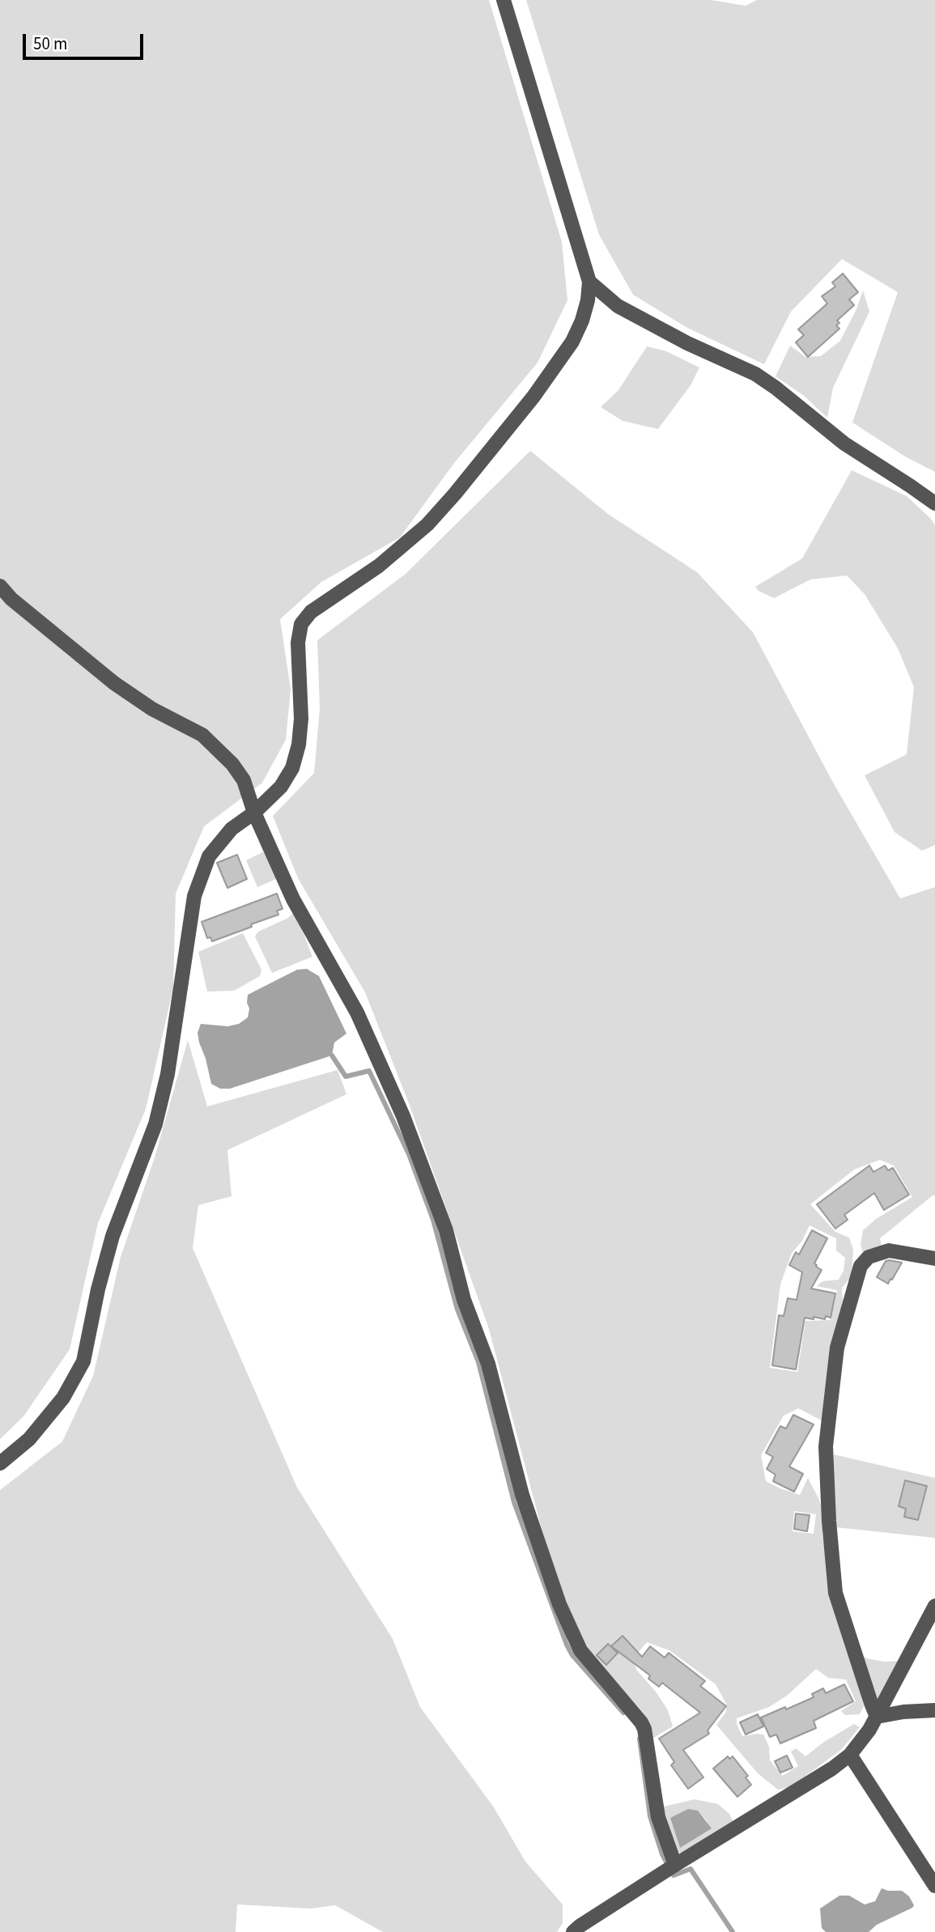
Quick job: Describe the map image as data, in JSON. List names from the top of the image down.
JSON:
{
  "scale_bar": "50 m"
}
